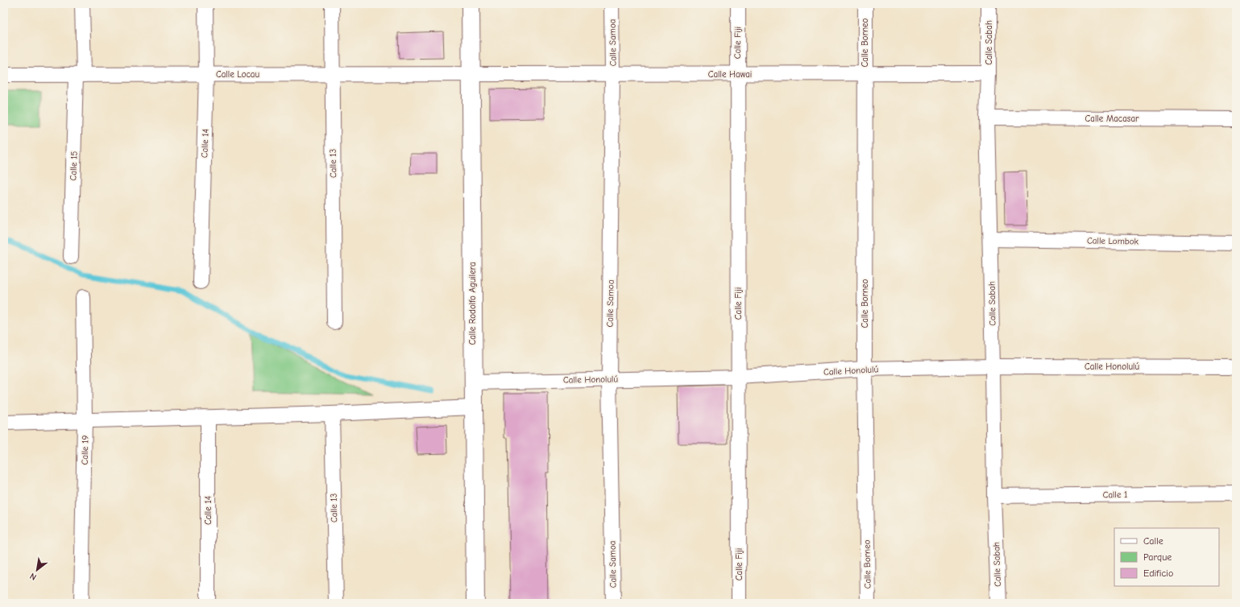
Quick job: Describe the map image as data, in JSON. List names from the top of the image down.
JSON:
{
  "streets": {
    "street": [
      "Calle Samoa",
      "Calle Fiji",
      "Calle Borneo",
      "Calle Sabah",
      "Calle Locau",
      "Calle Hawai",
      "Calle Macasar",
      "Calle 14",
      "Calle 13",
      "Calle 15",
      "Calle Lombok",
      "Calle Rodolfo Aguilera",
      "Calle Honolulú",
      "Calle 19",
      "Calle 1"
    ]
  },
  "crossings": [
    ["Calle Samoa", "Calle Hawai"],
    ["Calle Samoa", "Calle Honolulú"],
    ["Calle Fiji", "Calle Hawai"],
    ["Calle Fiji", "Calle Honolulú"],
    ["Calle Borneo", "Calle Hawai"],
    ["Calle Borneo", "Calle Honolulú"],
    ["Calle Sabah", "Calle Hawai"],
    ["Calle Sabah", "Calle Macasar"],
    ["Calle Sabah", "Calle Lombok"],
    ["Calle Sabah", "Calle Honolulú"],
    ["Calle Sabah", "Calle 1"],
    ["Calle Locau", "Calle Hawai"],
    ["Calle Locau", "Calle 14"],
    ["Calle Locau", "Calle 13"],
    ["Calle Locau", "Calle 15"],
    ["Calle Locau", "Calle Rodolfo Aguilera"],
    ["Calle Hawai", "Calle Rodolfo Aguilera"],
    ["Calle Rodolfo Aguilera", "Calle Honolulú"]
  ],
  "legend": ["Calle", "Parque", "Edificio"],
  "north": "bottom left"
}
